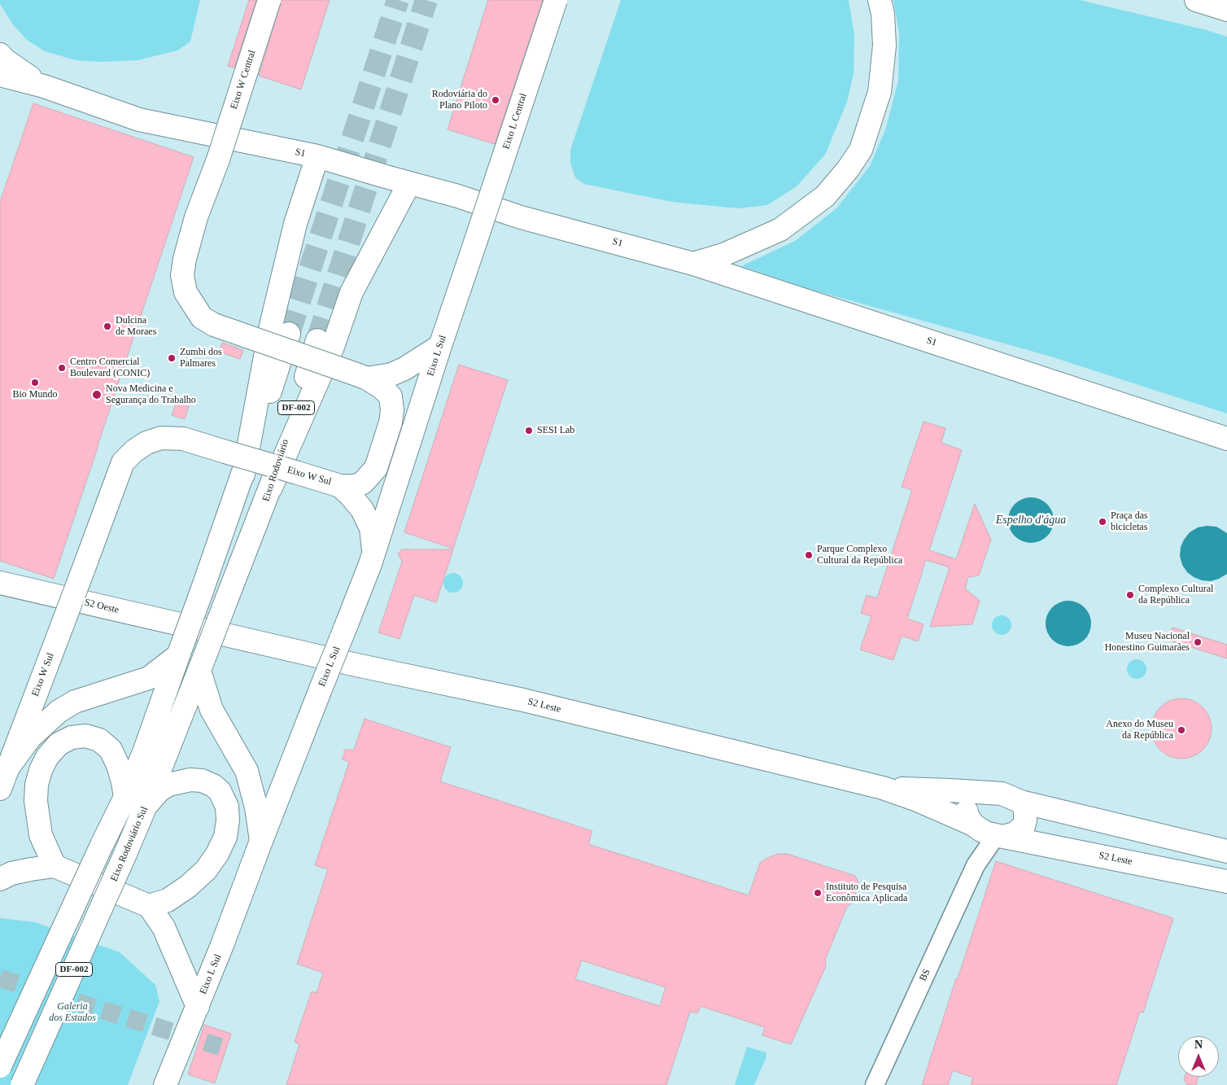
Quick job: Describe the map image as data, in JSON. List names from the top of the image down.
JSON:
{
  "streets": {
    "main road": [
      "Eixo W Central",
      "Eixo L Central",
      "S1",
      "Eixo L Sul",
      "DF-002",
      "Eixo Rodoviário",
      "Eixo W Sul",
      "S2 Oeste",
      "S2 Leste",
      "Eixo Rodoviário Sul"
    ],
    "street": ["BS"]
  },
  "crossings": [
    ["Eixo W Central", "Eixo W Sul"],
    ["Eixo L Central", "Eixo L Sul"],
    ["Eixo Rodoviário", "Eixo Rodoviário Sul"],
    ["S2 Oeste", "S2 Leste"],
    ["S2 Leste", "BS"]
  ],
  "water": ["Espelho d'água"],
  "parks": ["Galeria dos Estados"],
  "places": [
    "Rodoviária do Plano Piloto",
    "Dulcina de Moraes",
    "Zumbi dos Palmares",
    "Centro Comercial Boulevard (CONIC)",
    "Bio Mundo",
    "Nova Medicina e Segurança do Trabalho",
    "SESI Lab",
    "Praça das bicicletas",
    "Parque Complexo Cultural da República",
    "Complexo Cultural da República",
    "Museu Nacional Honestino Guimarães",
    "Anexo do Museu da República",
    "Instituto de Pesquisa Econômica Aplicada"
  ],
  "north": "top"
}
